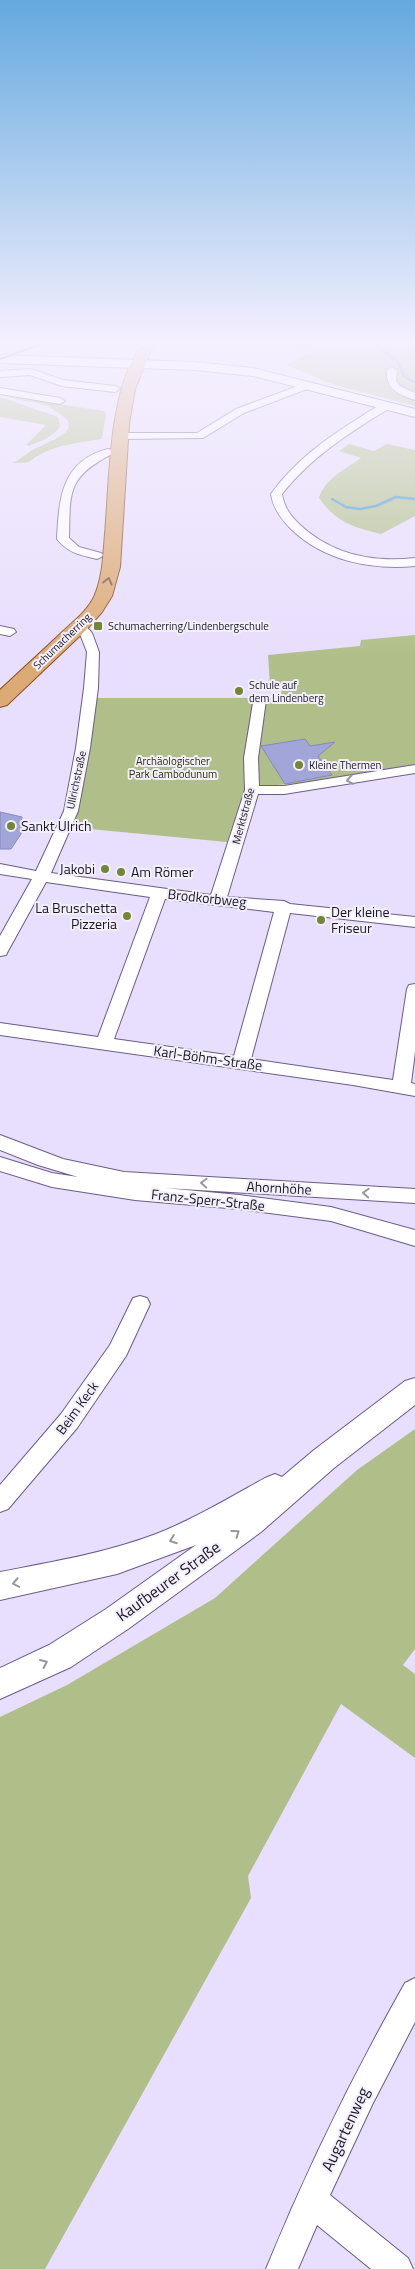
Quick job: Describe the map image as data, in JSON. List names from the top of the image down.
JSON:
{
  "streets": {
    "main road": ["Schumacherring"],
    "street": [
      "Ullrichstraße",
      "Merktstraße",
      "Brodkorbweg",
      "Karl-Böhm-Straße",
      "Ahornhöhe",
      "Franz-Sperr-Straße",
      "Beim Keck",
      "Kaufbeurer Straße",
      "Augartenweg"
    ]
  },
  "crossings": [
    ["Schumacherring", "Ullrichstraße"],
    ["Ullrichstraße", "Brodkorbweg"],
    ["Merktstraße", "Brodkorbweg"]
  ],
  "one_way": ["Ahornhöhe"],
  "parks": ["Archäologischer Park Cambodunum"],
  "places": {
    "transit": ["Schumacherring/Lindenbergschule"],
    "other": [
      "Schule auf dem Lindenberg",
      "Kleine Thermen",
      "Sankt Ulrich",
      "Jakobi",
      "Am Römer",
      "La Bruschetta Pizzeria",
      "Der kleine Friseur"
    ]
  }
}
